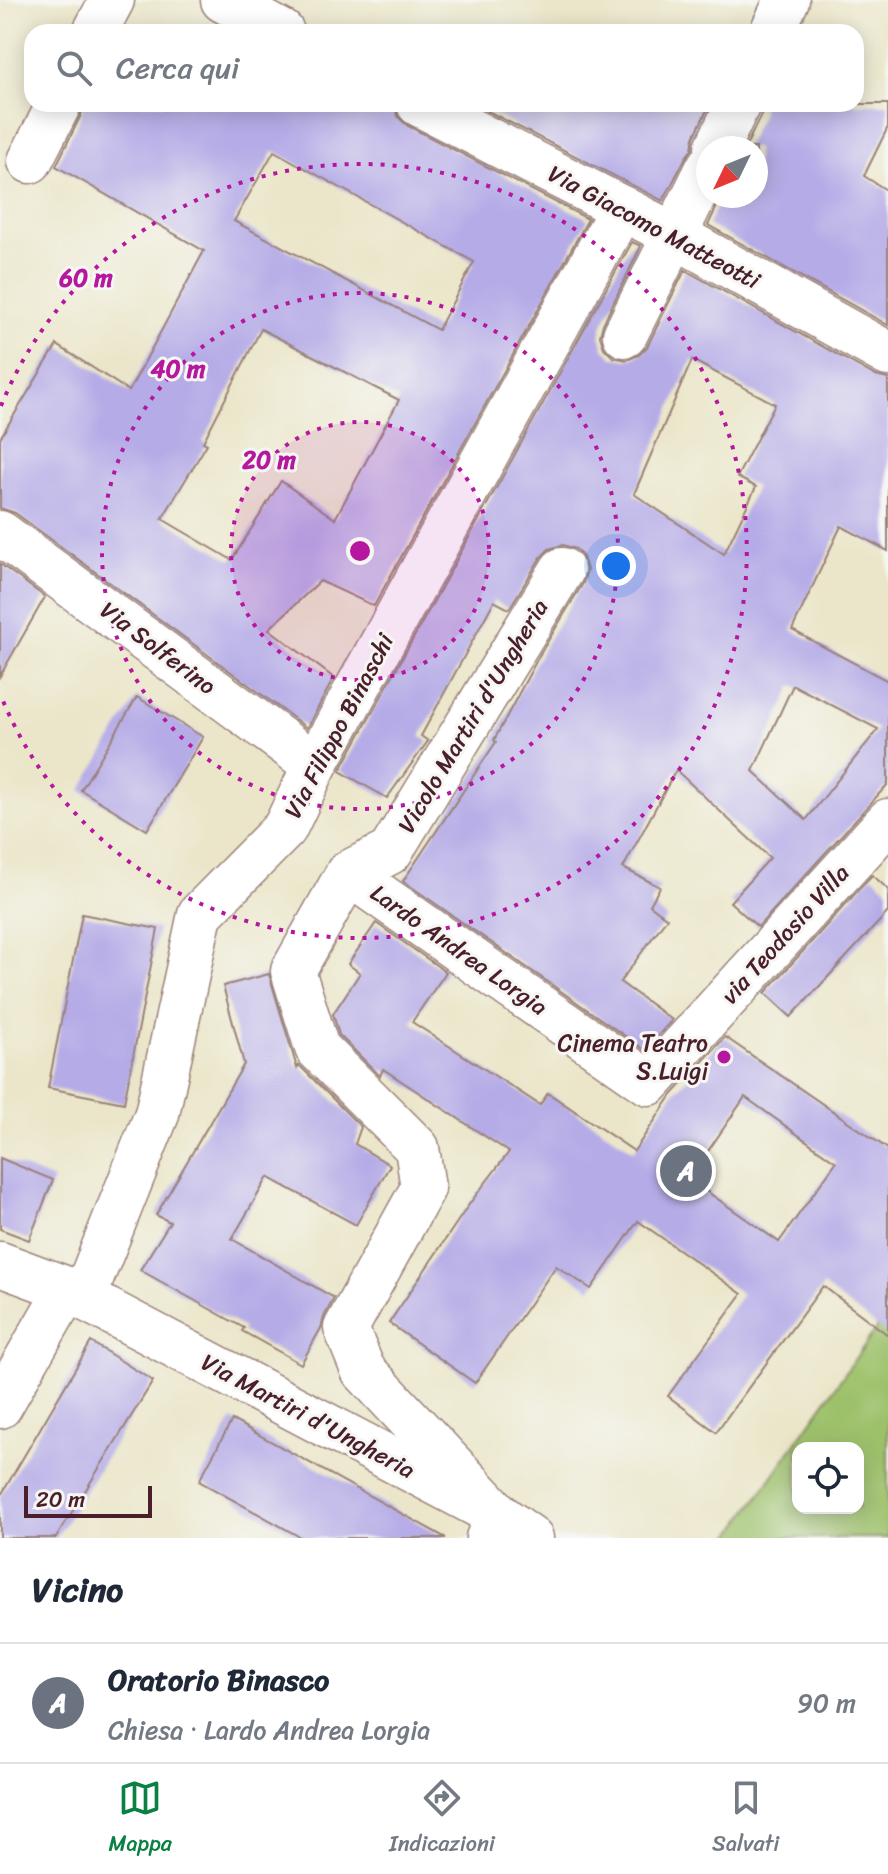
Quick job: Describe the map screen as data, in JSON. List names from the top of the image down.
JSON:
{
  "streets": {
    "street": [
      "Via Giacomo Matteotti",
      "Via Solferino",
      "Vicolo Martiri d'Ungheria",
      "Via Filippo Binaschi",
      "via Teodosio Villa",
      "Lardo Andrea Lorgia",
      "Via Martiri d'Ungheria"
    ]
  },
  "crossings": [
    ["Via Giacomo Matteotti", "Via Filippo Binaschi"],
    ["Via Solferino", "Via Filippo Binaschi"],
    ["Vicolo Martiri d'Ungheria", "Lardo Andrea Lorgia"],
    ["Via Filippo Binaschi", "Via Martiri d'Ungheria"],
    ["via Teodosio Villa", "Lardo Andrea Lorgia"]
  ],
  "places": ["Cinema Teatro S.Luigi"],
  "scale_bar": "20 m",
  "north": "bottom left",
  "page": {
    "search": "Cerca qui",
    "pins": "A",
    "scale": "20 m",
    "heading": "Vicino",
    "list": [
      {
        "mark": "A",
        "name": "Oratorio Binasco",
        "note": "Chiesa · Lardo Andrea Lorgia",
        "value": "90 m"
      }
    ],
    "nav": ["Mappa", "Indicazioni", "Salvati"]
  },
  "rings": ["60 m", "40 m", "20 m"]
}
